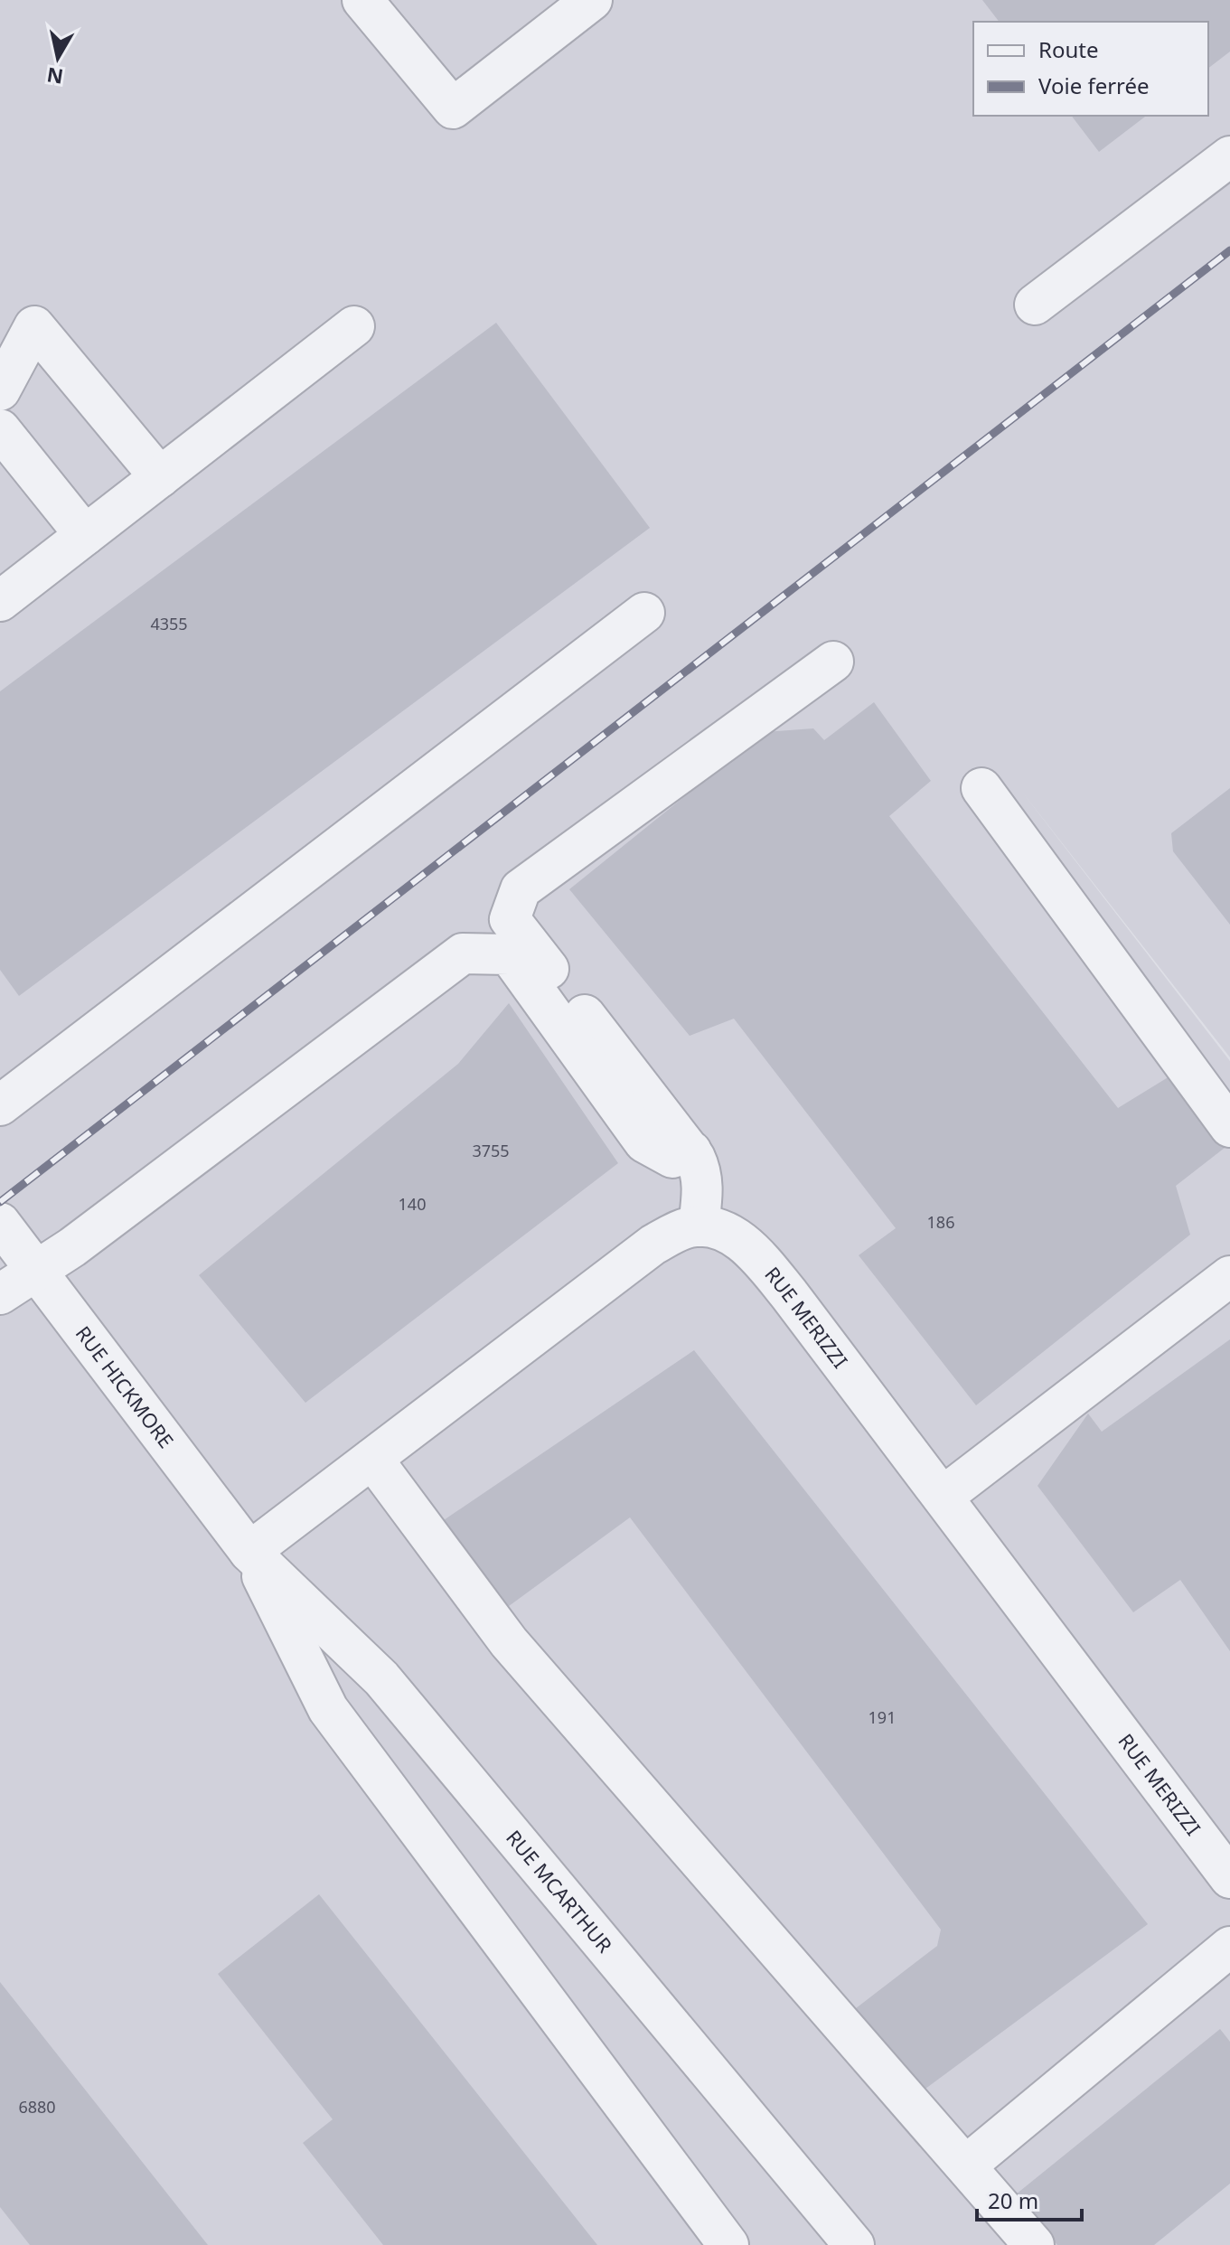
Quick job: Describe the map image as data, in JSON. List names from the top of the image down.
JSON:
{
  "streets": {
    "street": ["RUE MERIZZI", "RUE HICKMORE", "RUE MCARTHUR"]
  },
  "crossings": [
    ["RUE HICKMORE", "RUE MCARTHUR"]
  ],
  "house_numbers": [
    "4355",
    "3755",
    "140",
    "186",
    "191",
    "6880"
  ],
  "legend": ["Route", "Voie ferrée"],
  "scale_bar": "20 m",
  "north": "bottom"
}
